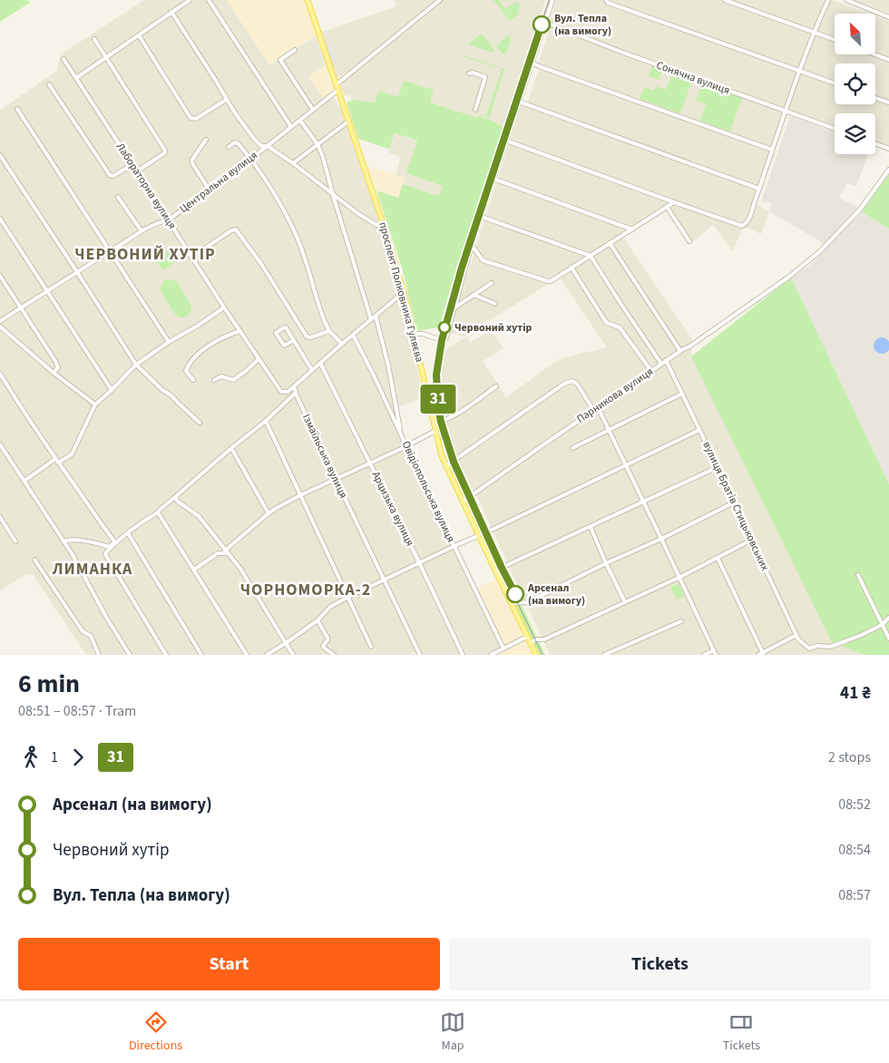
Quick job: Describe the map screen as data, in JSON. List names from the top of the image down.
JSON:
{
  "streets": {
    "main road": ["проспект Полковника Гуляєва"],
    "street": [
      "Сонячна вулиця",
      "Центральна вулиця",
      "Лабораторна вулиця",
      "Парникова вулиця",
      "Ізмаїльська вулиця",
      "Овідіопольська вулиця",
      "вулиця Братів Стицьковських",
      "Арцизька вулиця"
    ]
  },
  "crossings": [
    ["Центральна вулиця", "Лабораторна вулиця"],
    ["Центральна вулиця", "проспект Полковника Гуляєва"],
    ["Лабораторна вулиця", "Ізмаїльська вулиця"],
    ["проспект Полковника Гуляєва", "Парникова вулиця"],
    ["Парникова вулиця", "вулиця Братів Стицьковських"]
  ],
  "districts": ["ЧЕРВОНИЙ ХУТІР", "ЛИМАНКА", "ЧОРНОМОРКА-2"],
  "places": ["Вул. Тепла (на вимогу)", "Червоний хутір", "Арсенал (на вимогу)"],
  "lines": ["tram line 31"],
  "north": "top left",
  "page": {
    "on_map": "31",
    "heading": ["6 min", "08:51 – 08:57 · Tram", "41 ₴"],
    "legs": ["1", "31", "2 stops"],
    "list": [
      {
        "name": "Арсенал (на вимогу)",
        "value": "08:52"
      },
      {
        "name": "Червоний хутір",
        "value": "08:54"
      },
      {
        "name": "Вул. Тепла (на вимогу)",
        "value": "08:57"
      }
    ],
    "buttons": ["Start", "Tickets"],
    "tabs": ["Directions", "Map", "Tickets"]
  }
}
